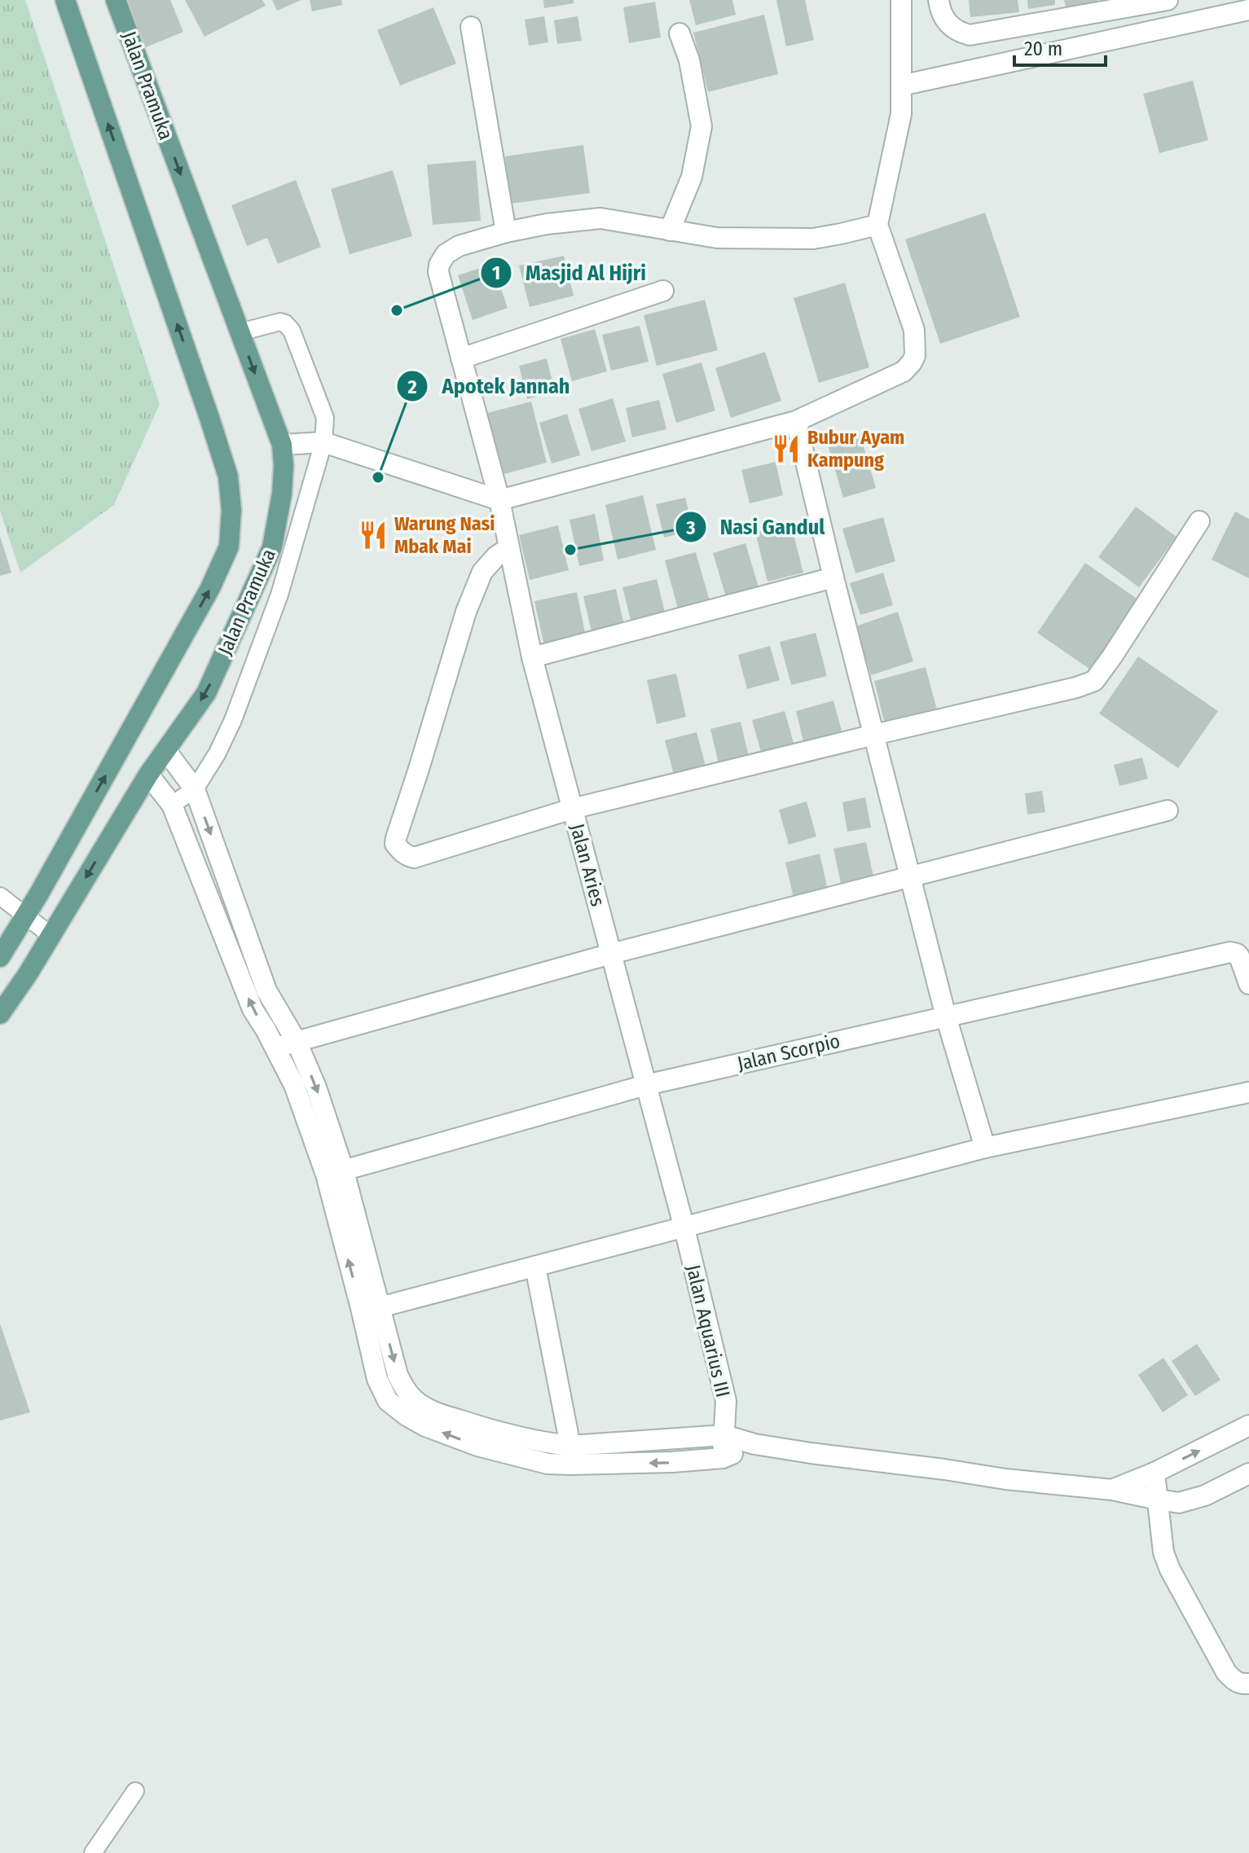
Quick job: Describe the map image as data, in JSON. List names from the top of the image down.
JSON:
{
  "streets": {
    "main road": ["Jalan Pramuka"],
    "street": ["Jalan Aries", "Jalan Scorpio", "Jalan Aquarius III"]
  },
  "crossings": [
    ["Jalan Aries", "Jalan Scorpio"],
    ["Jalan Aries", "Jalan Aquarius III"]
  ],
  "places": {
    "other": ["Masjid Al Hijri", "Apotek Jannah", "Nasi Gandul"],
    "restaurant": ["Bubur Ayam Kampung", "Warung Nasi Mbak Mai"]
  },
  "scale_bar": "20 m"
}
